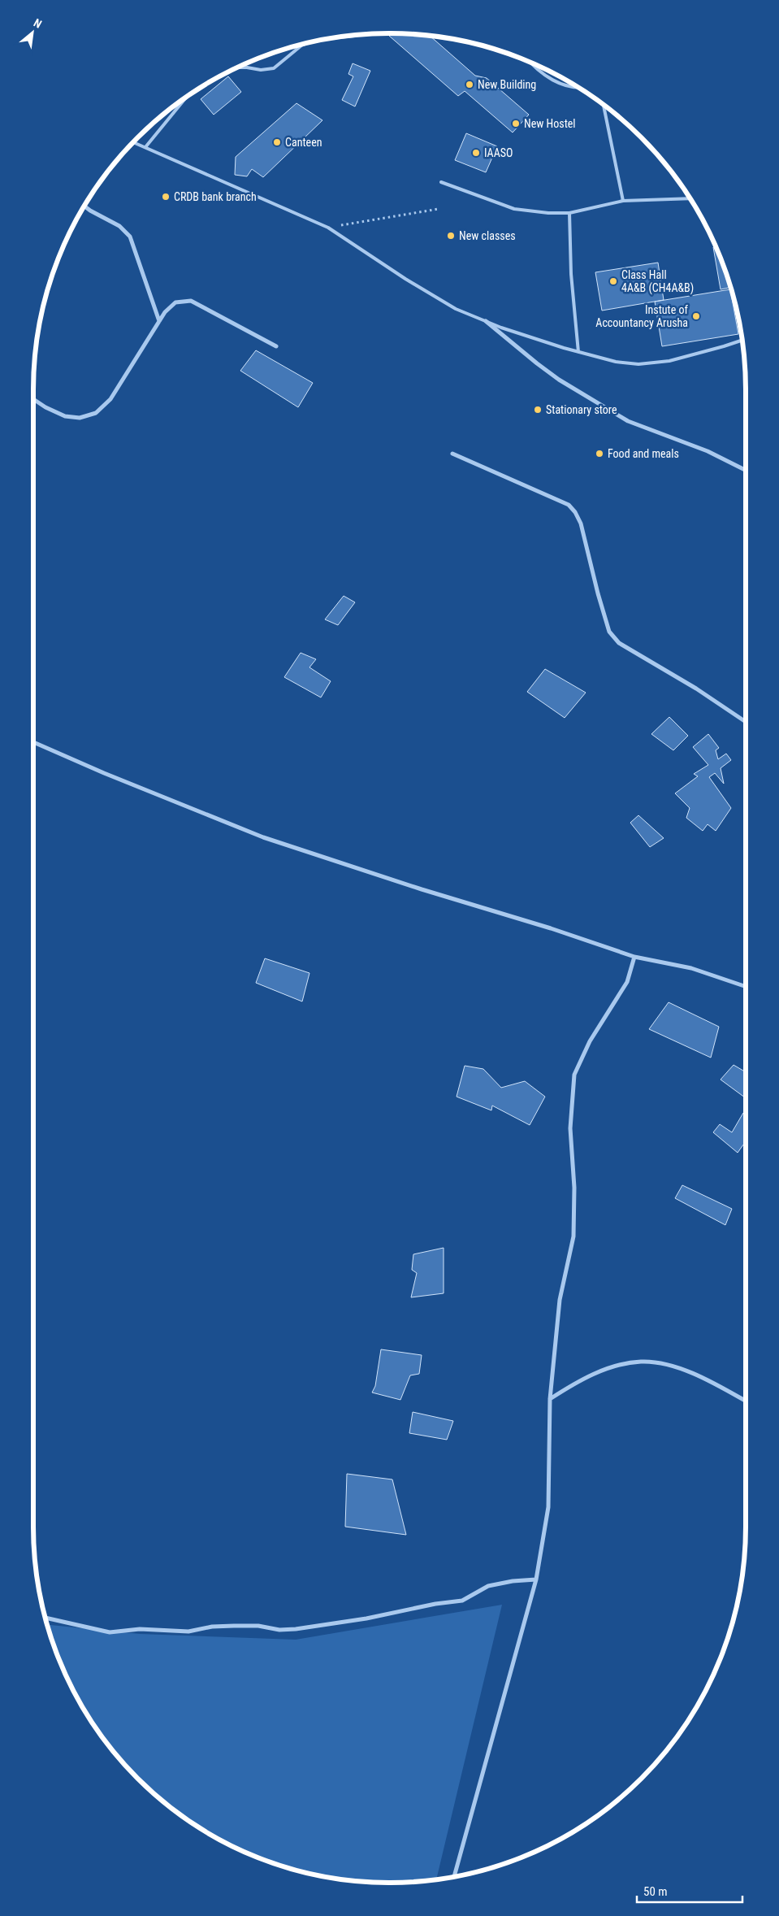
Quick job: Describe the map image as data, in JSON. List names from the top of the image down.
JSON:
{
  "places": [
    "New Building",
    "New Hostel",
    "Canteen",
    "IAASO",
    "CRDB bank branch",
    "New classes",
    "Class Hall 4A&B (CH4A&B)",
    "Instute of Accountancy Arusha",
    "Stationary store",
    "Food and meals"
  ],
  "scale_bar": "50 m",
  "north": "top right"
}
